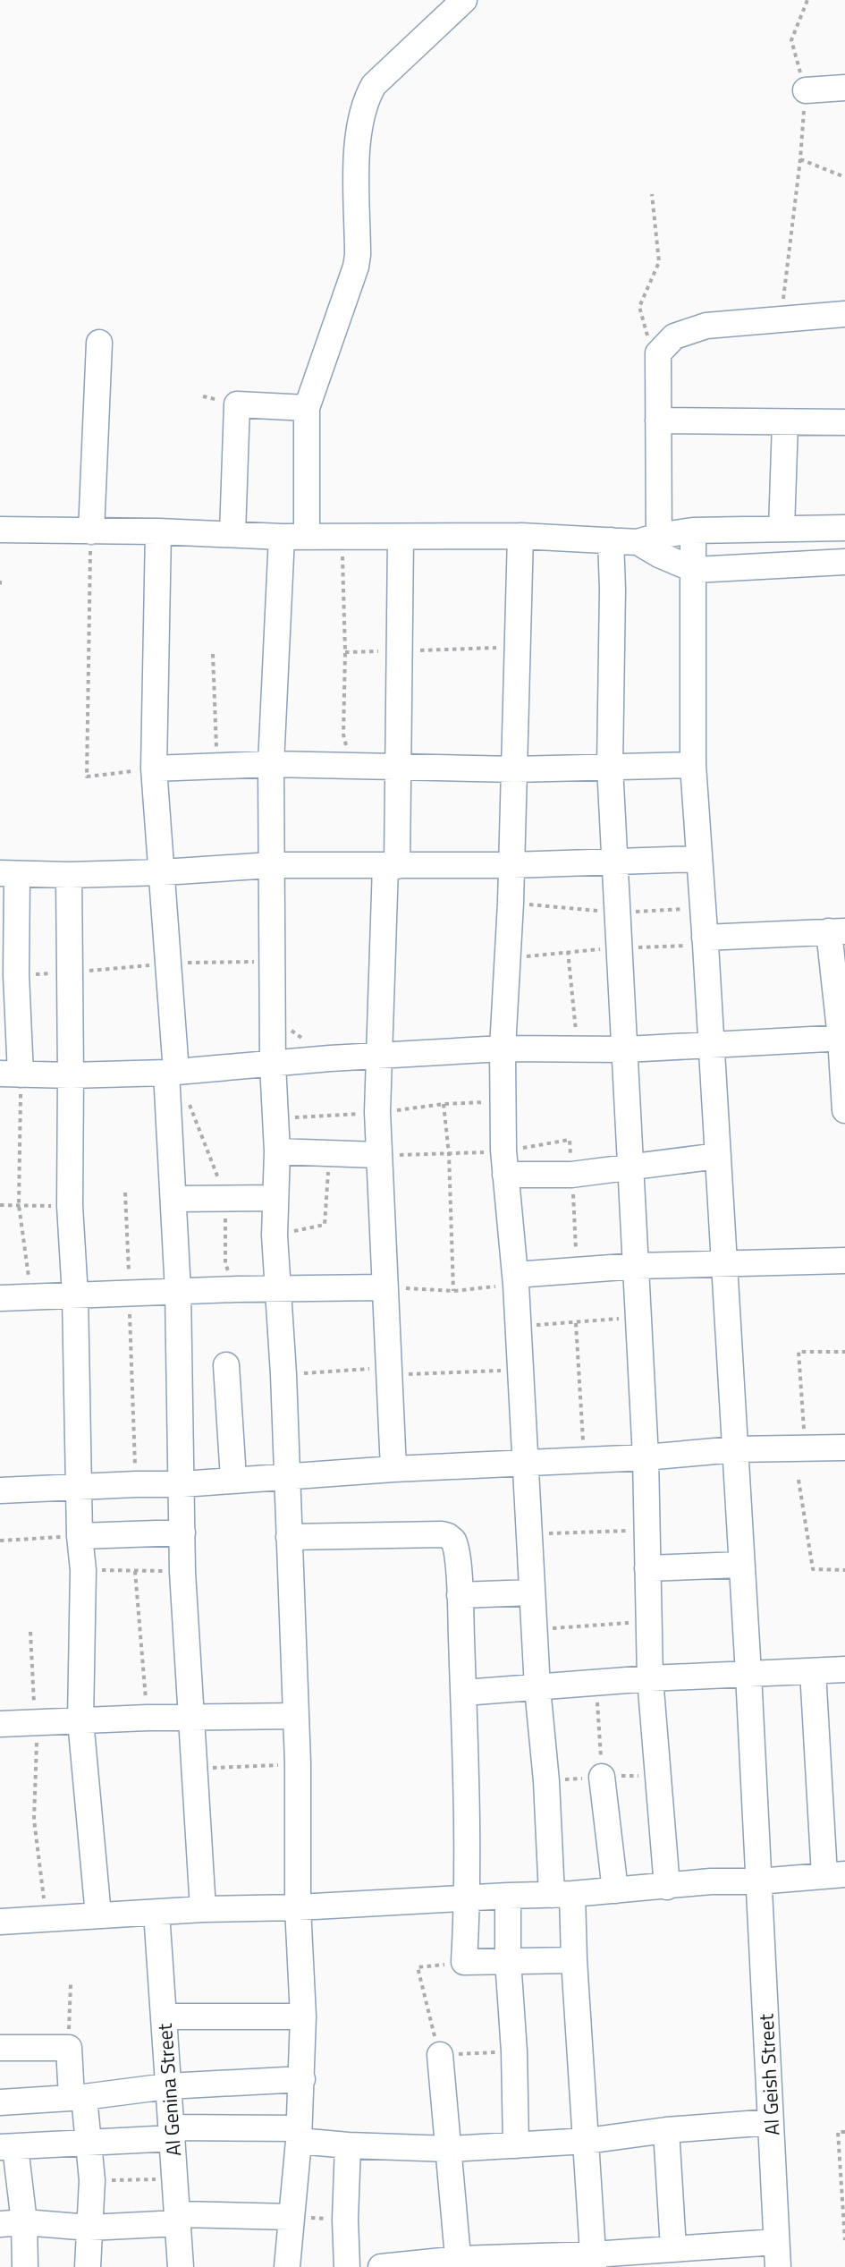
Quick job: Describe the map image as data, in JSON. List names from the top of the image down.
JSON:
{
  "streets": {
    "street": ["Al Geish Street", "Al Genina Street"]
  }
}
